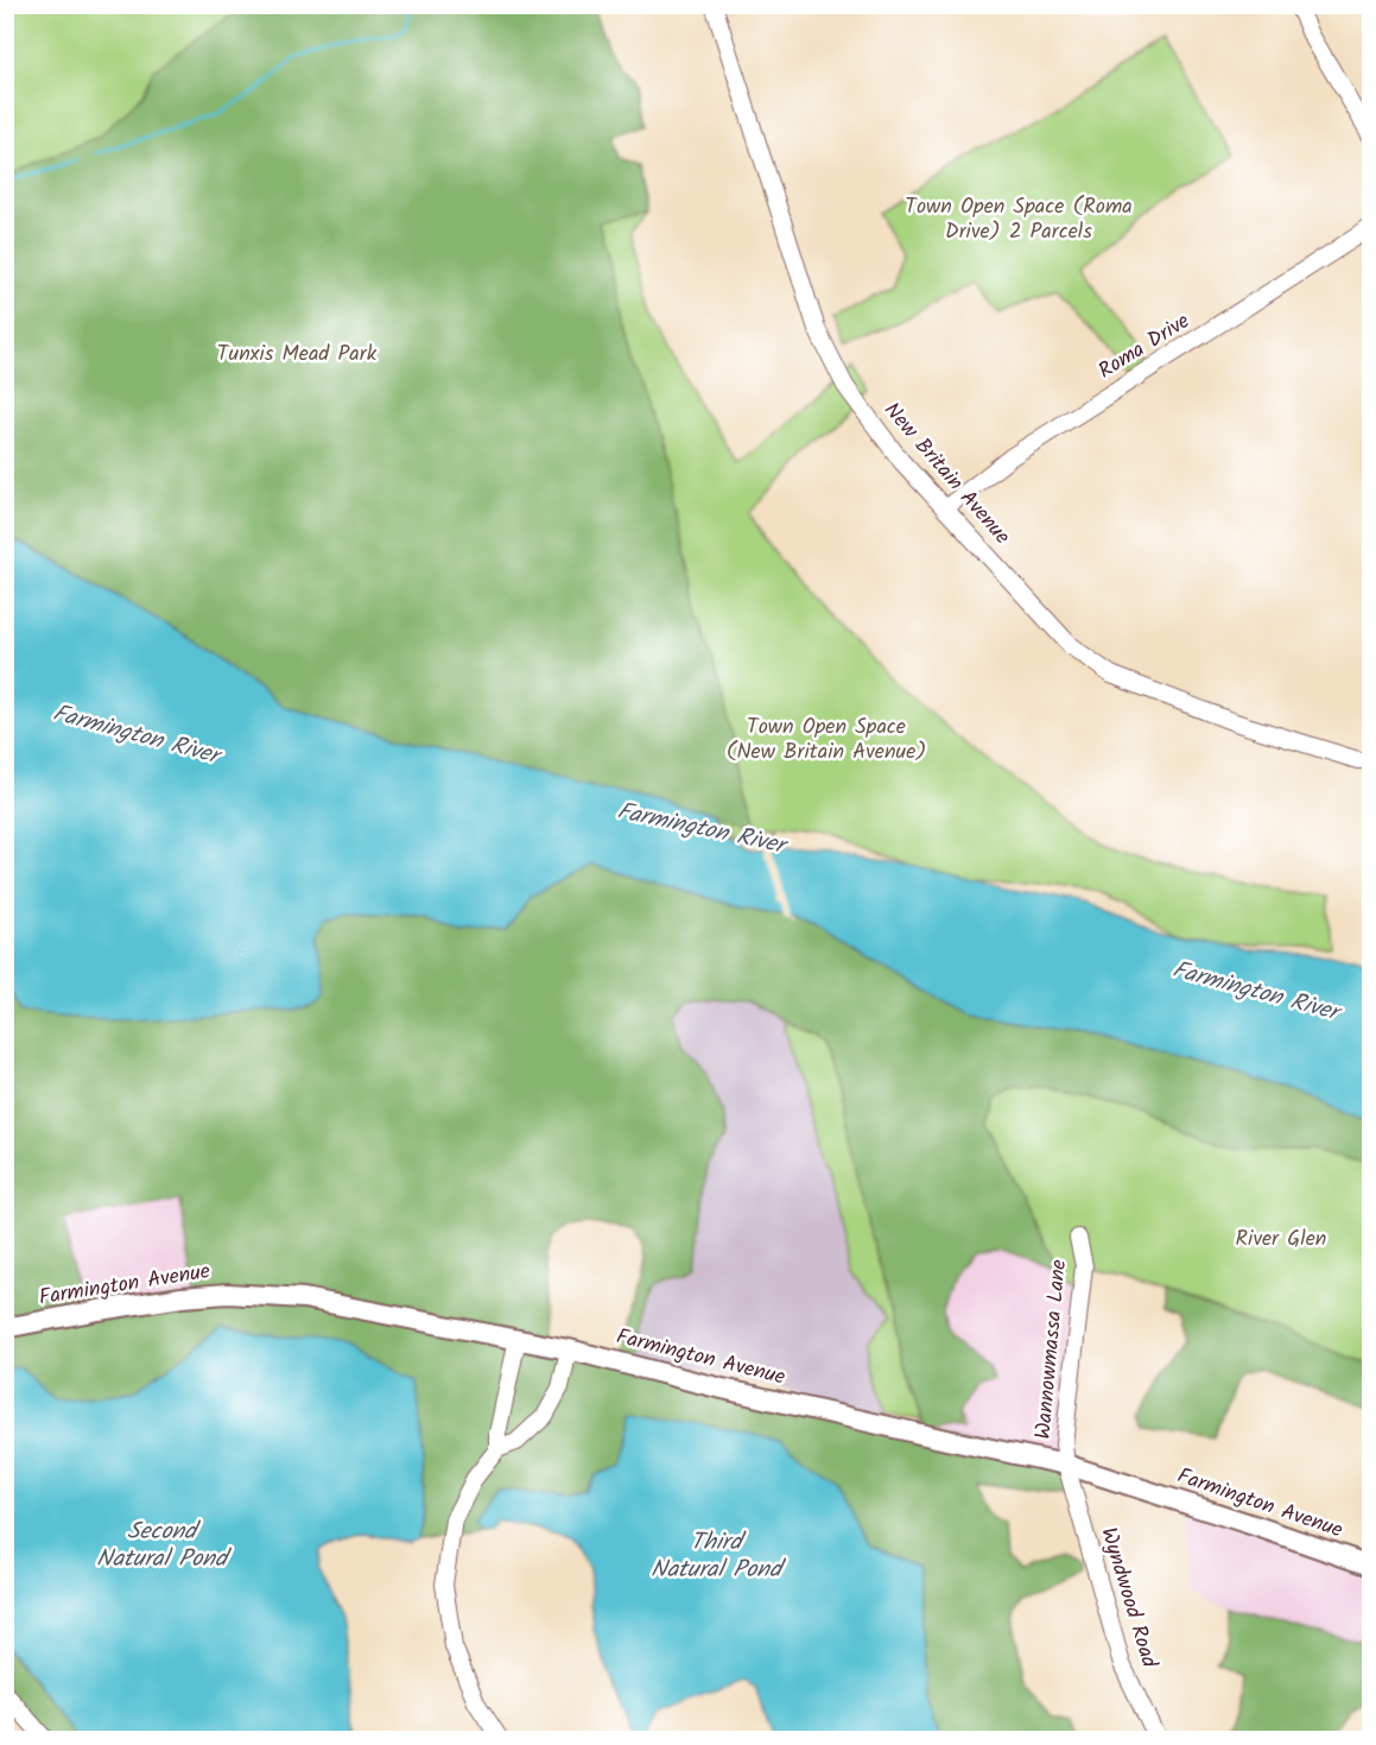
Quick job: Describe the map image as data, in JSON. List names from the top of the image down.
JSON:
{
  "streets": {
    "main road": ["Farmington Avenue"],
    "street": [
      "Roma Drive",
      "New Britain Avenue",
      "Wannowmassa Lane",
      "Wyndwood Road"
    ]
  },
  "crossings": [
    ["Roma Drive", "New Britain Avenue"],
    ["Farmington Avenue", "Wannowmassa Lane"],
    ["Farmington Avenue", "Wyndwood Road"],
    ["Wannowmassa Lane", "Wyndwood Road"]
  ],
  "water": ["Farmington River", "Second Natural Pond", "Third Natural Pond"],
  "parks": [
    "Town Open Space (Roma Drive) 2 Parcels",
    "Tunxis Mead Park",
    "Town Open Space (New Britain Avenue)",
    "River Glen"
  ]
}
